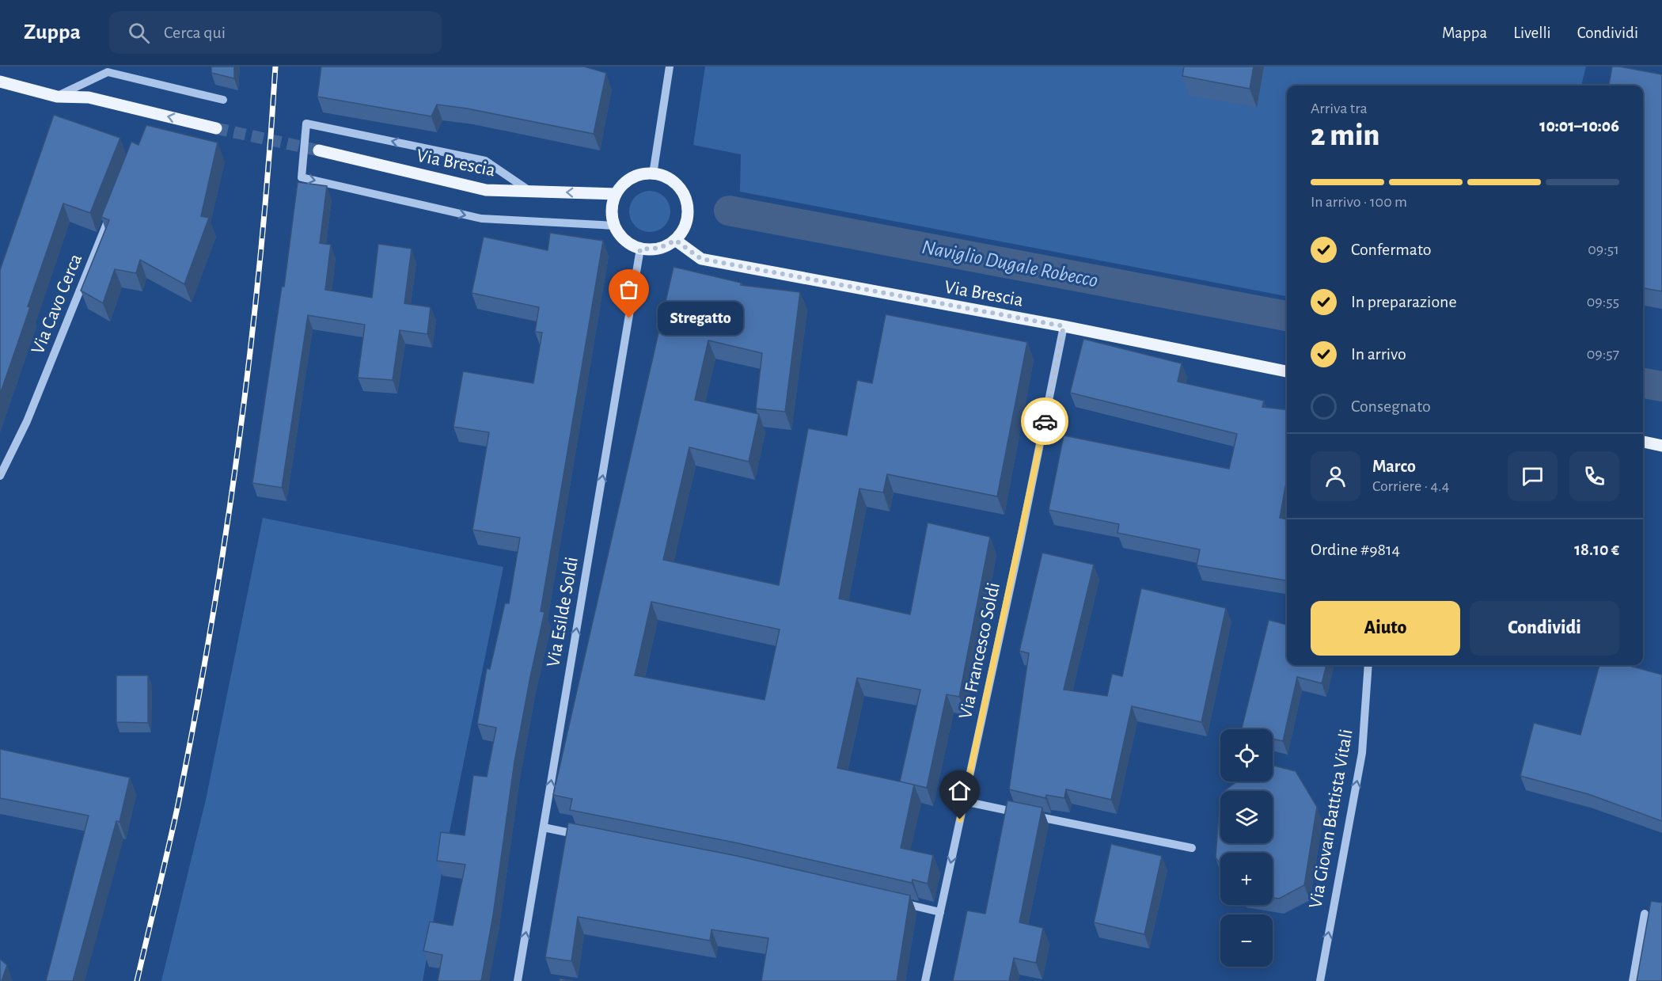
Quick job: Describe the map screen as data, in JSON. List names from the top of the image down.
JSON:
{
  "streets": {
    "main road": ["Via Brescia"],
    "street": [
      "Via Cavo Cerca",
      "Via Esilde Soldi",
      "Via Francesco Soldi",
      "Via Giovan Battista Vitali"
    ]
  },
  "crossings": [
    ["Via Brescia", "Via Esilde Soldi"],
    ["Via Brescia", "Via Francesco Soldi"]
  ],
  "one_way": ["Via Esilde Soldi", "Via Giovan Battista Vitali"],
  "water": ["Naviglio Dugale Robecco"],
  "places": ["Stregatto"],
  "page": {
    "header": "Zuppa",
    "search": "Cerca qui",
    "nav": ["Mappa", "Livelli", "Condividi"],
    "heading": ["2 min", "Arriva tra", "10:01–10:06"],
    "panel": [
      "Marco",
      "Corriere · 4.4",
      "Ordine #9814",
      "18.10 €"
    ],
    "bar": "In arrivo · 100 m",
    "list": [
      ["Confermato", "09:51"],
      ["In preparazione", "09:55"],
      ["In arrivo", "09:57"],
      "Consegnato"
    ],
    "bubble": "Stregatto",
    "buttons": ["Aiuto", "Condividi"],
    "map_buttons": ["+", "−"]
  }
}
